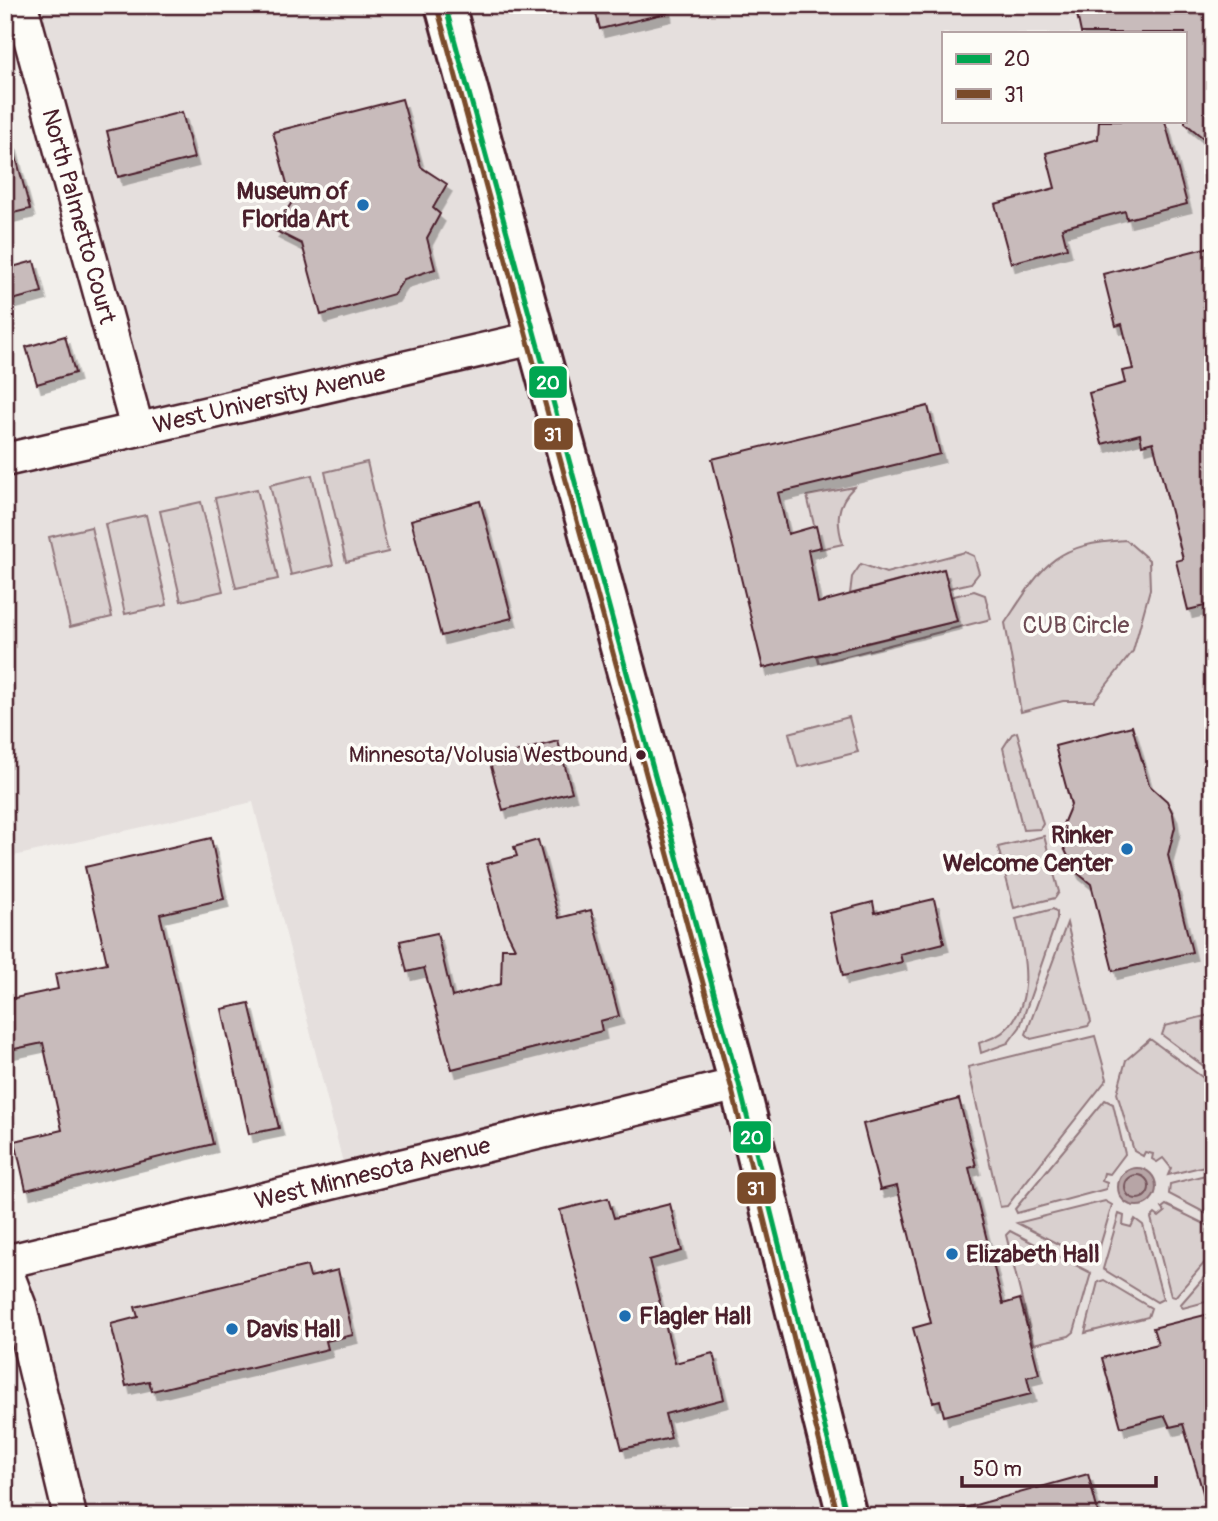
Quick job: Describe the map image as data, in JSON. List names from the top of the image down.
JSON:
{
  "streets": {
    "street": ["North Palmetto Court", "West University Avenue", "West Minnesota Avenue"]
  },
  "crossings": [
    ["North Palmetto Court", "West University Avenue"]
  ],
  "parks": ["CUB Circle"],
  "places": [
    "Museum of Florida Art",
    "Minnesota/Volusia Westbound",
    "Rinker Welcome Center",
    "Elizabeth Hall",
    "Flagler Hall",
    "Davis Hall"
  ],
  "lines": ["transit line 20", "transit line 31"],
  "legend": ["20", "31"],
  "scale_bar": "50 m"
}
